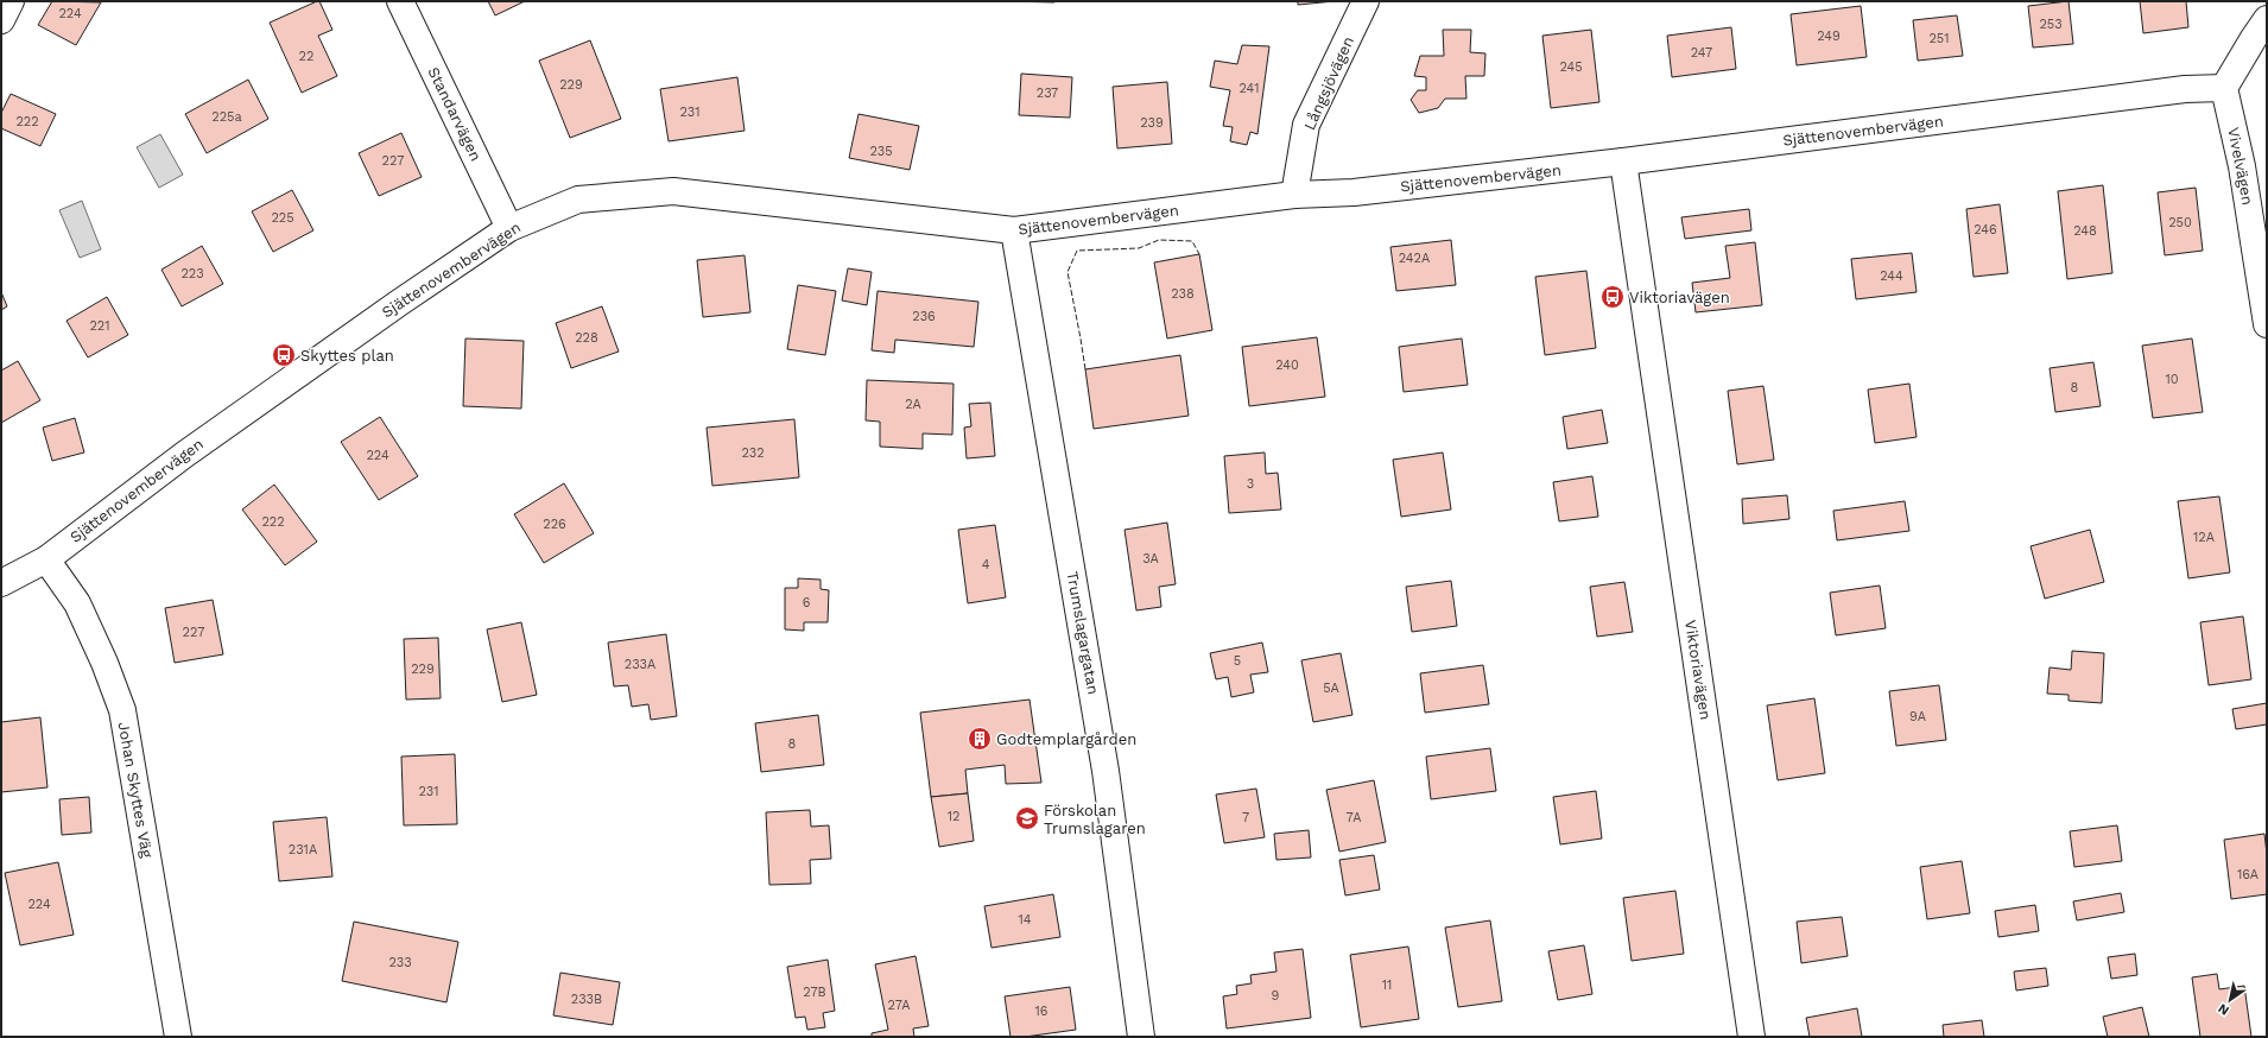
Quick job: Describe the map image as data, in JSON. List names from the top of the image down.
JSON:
{
  "streets": {
    "street": [
      "Långsjövägen",
      "Standarvägen",
      "Sjättenovembervägen",
      "Vivelvägen",
      "Trumslagargatan",
      "Viktoriavägen",
      "Johan Skyttes Väg"
    ]
  },
  "crossings": [
    ["Långsjövägen", "Sjättenovembervägen"],
    ["Standarvägen", "Sjättenovembervägen"],
    ["Sjättenovembervägen", "Vivelvägen"],
    ["Sjättenovembervägen", "Trumslagargatan"],
    ["Sjättenovembervägen", "Viktoriavägen"],
    ["Sjättenovembervägen", "Johan Skyttes Väg"]
  ],
  "places": {
    "bus stop": ["Viktoriavägen", "Skyttes plan"],
    "building": ["Godtemplargården"],
    "school or university": ["Förskolan Trumslagaren"]
  },
  "house_numbers": [
    "224",
    "253",
    "249",
    "251",
    "247",
    "22",
    "245",
    "229",
    "241",
    "237",
    "231",
    "225a",
    "222",
    "239",
    "235",
    "227",
    "225",
    "250",
    "246",
    "248",
    "242A",
    "223",
    "244",
    "238",
    "236",
    "221",
    "228",
    "240",
    "10",
    "8",
    "2A",
    "232",
    "224",
    "3",
    "222",
    "226",
    "12A",
    "3A",
    "4",
    "6",
    "227",
    "5",
    "233A",
    "229",
    "5A",
    "9A",
    "8",
    "231",
    "12",
    "7",
    "7A",
    "231A",
    "16A",
    "224",
    "14",
    "233",
    "11",
    "27B",
    "9",
    "233B",
    "27A",
    "16"
  ],
  "north": "bottom left"
}
